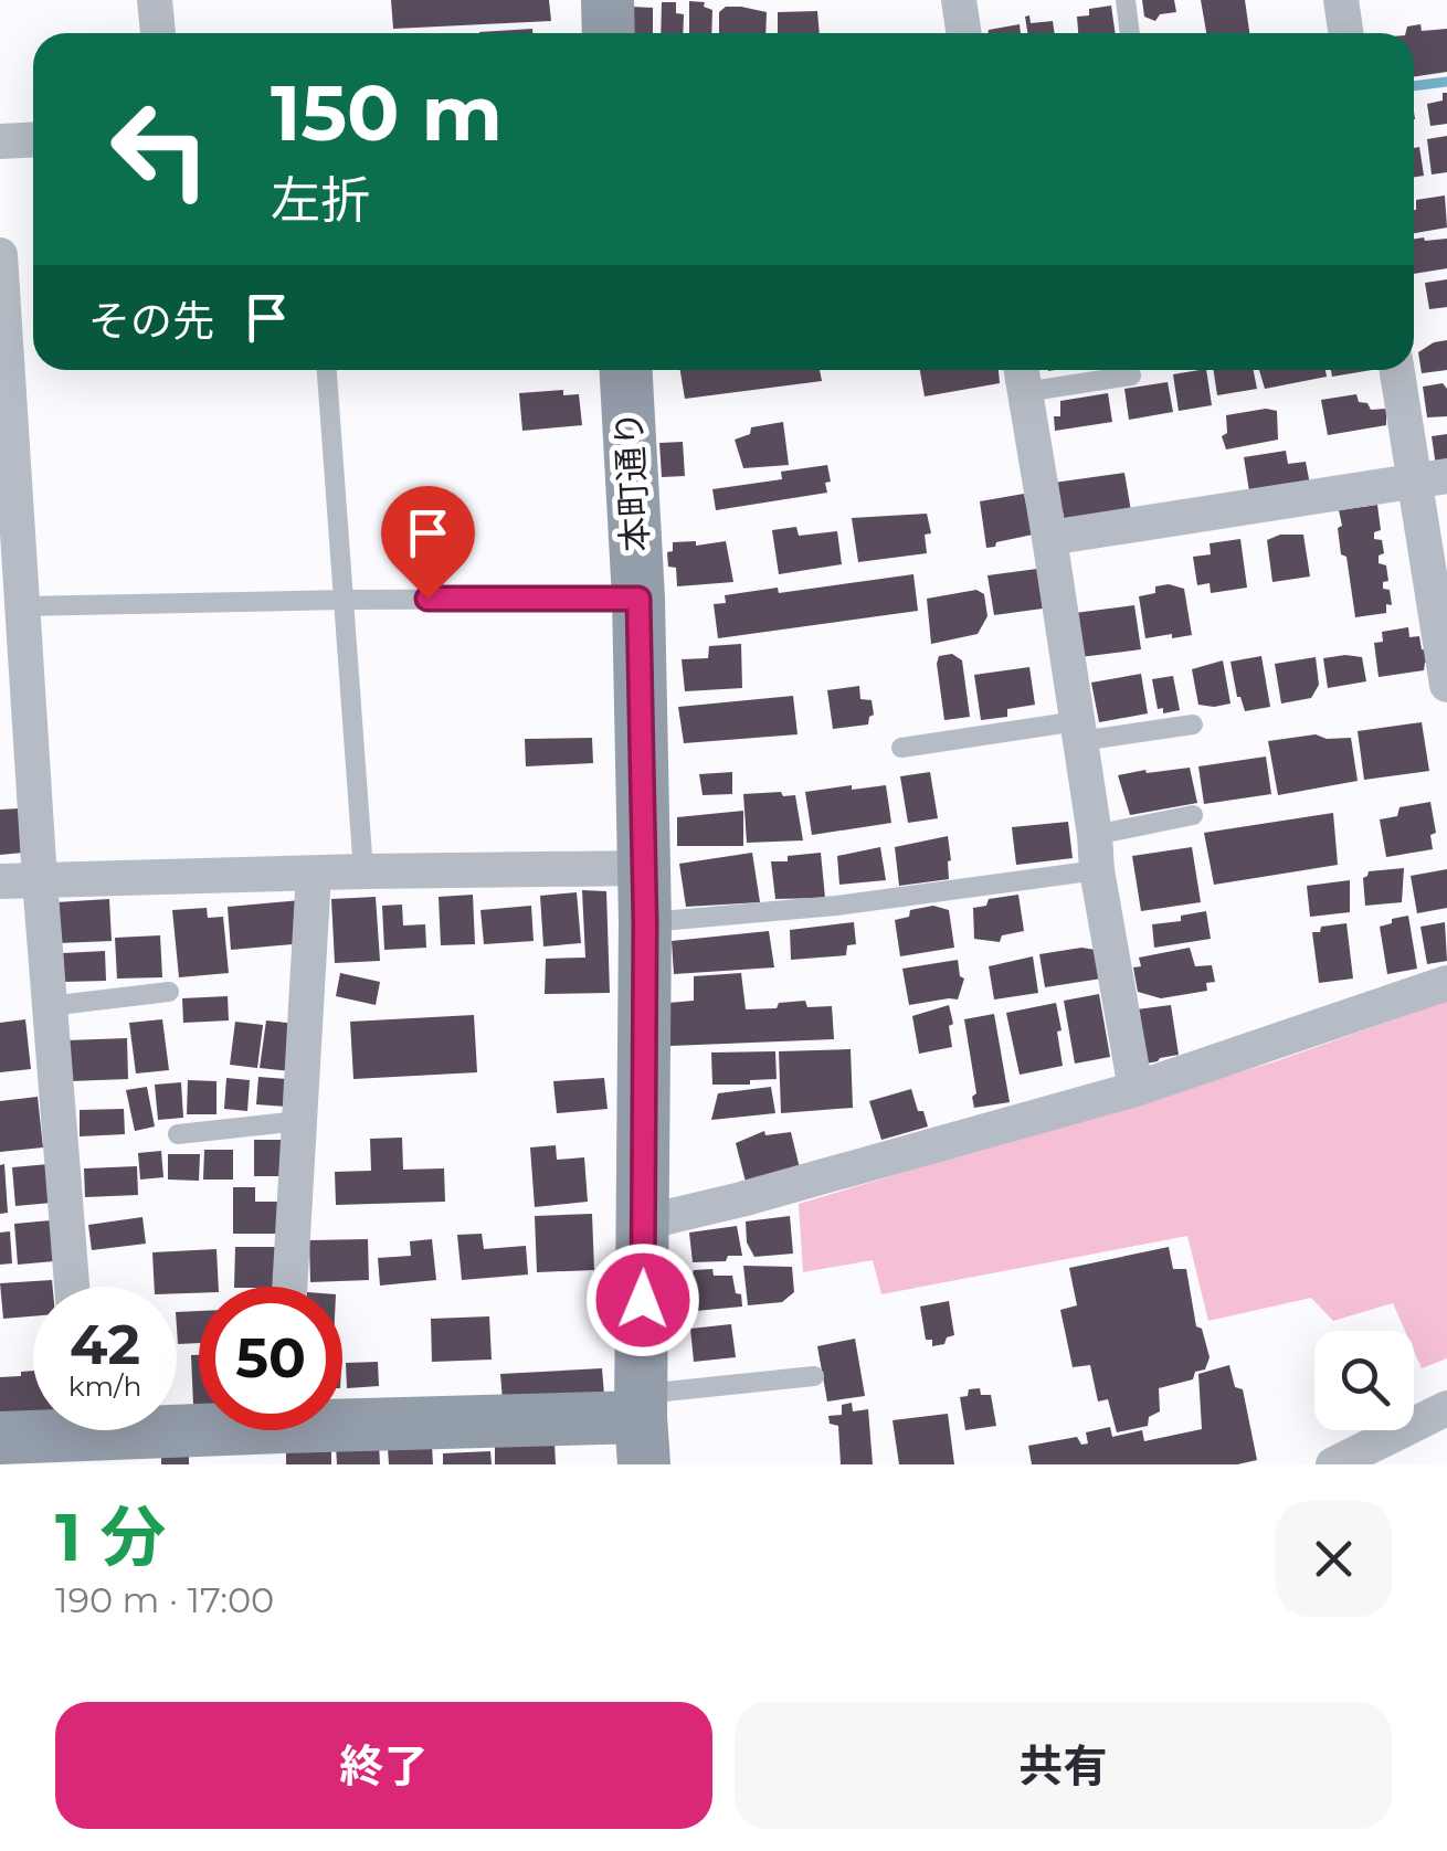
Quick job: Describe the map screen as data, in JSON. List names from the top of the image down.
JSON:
{
  "streets": {
    "main road": ["本町通り"]
  },
  "page": {
    "turn": ["150 m", "左折"],
    "then": "その先",
    "speed": "42 km/h",
    "limit": "50",
    "heading": ["1 分", "190 m · 17:00"],
    "buttons": ["終了", "共有"]
  }
}
